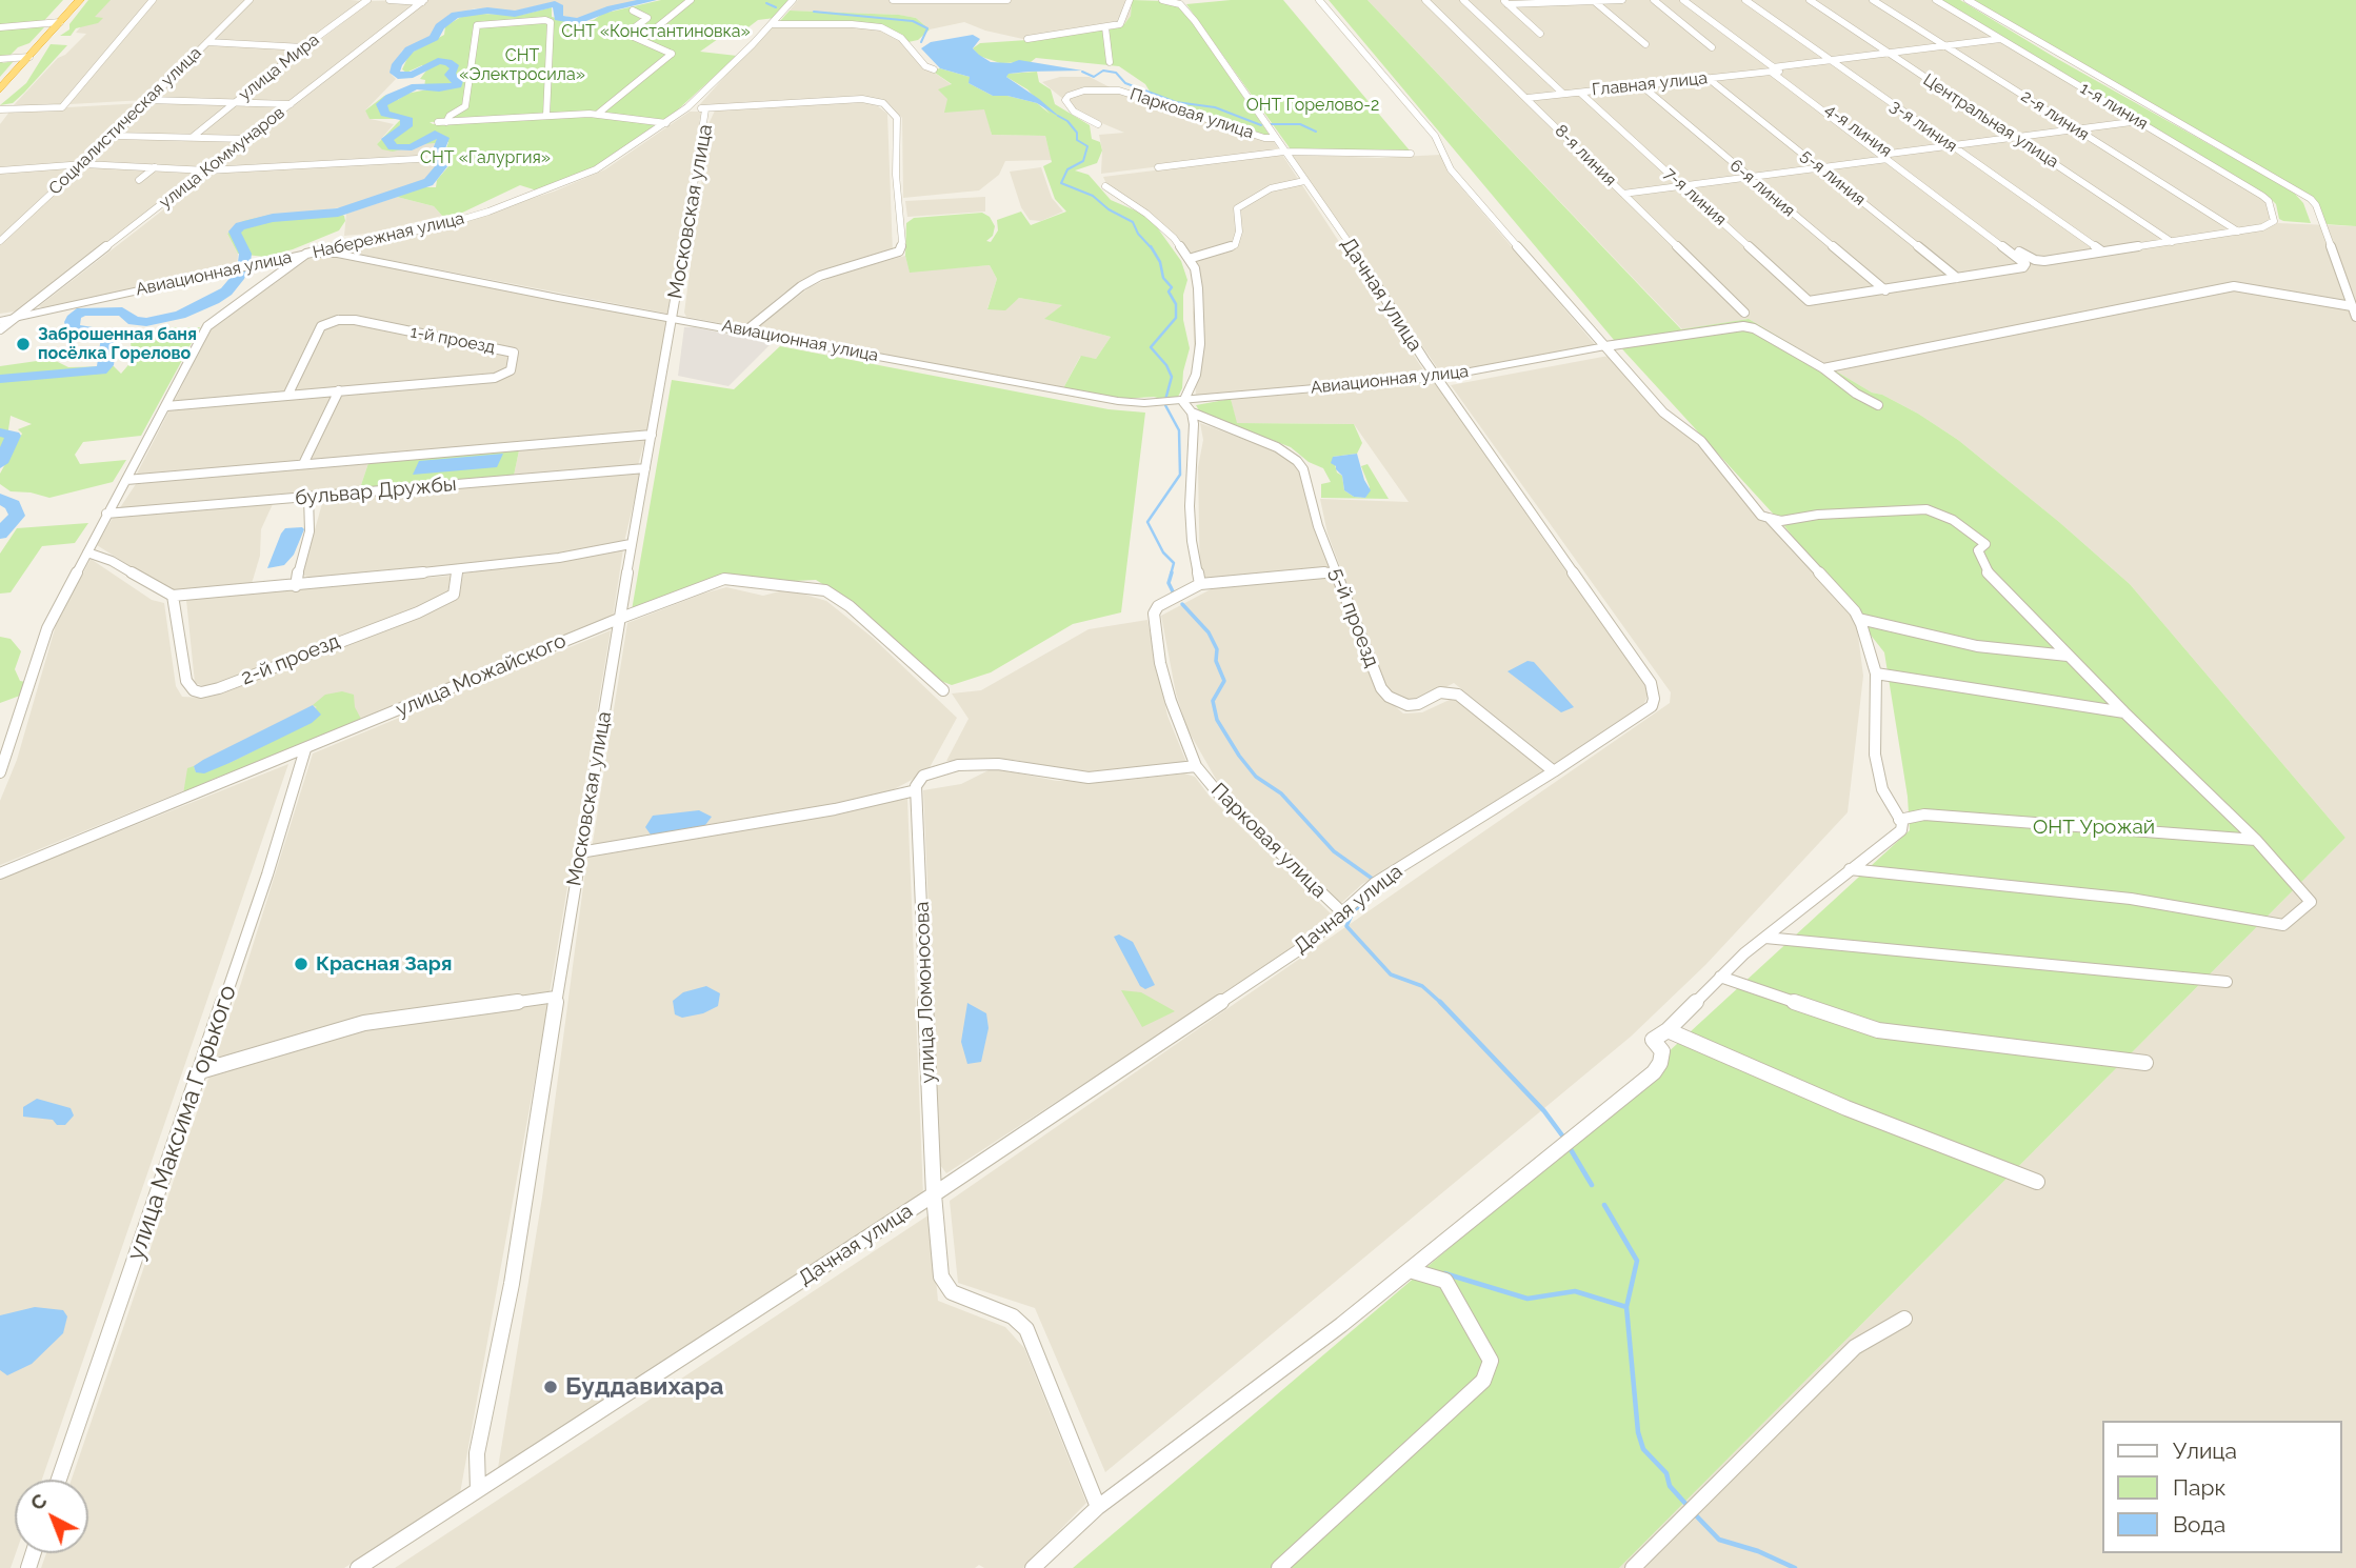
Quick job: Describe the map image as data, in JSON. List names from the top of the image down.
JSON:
{
  "streets": {
    "street": [
      "улица Мира",
      "Главная улица",
      "1-я линия",
      "Парковая улица",
      "2-я линия",
      "Социалистическая улица",
      "Центральная улица",
      "3-я линия",
      "4-я линия",
      "8-я линия",
      "улица Коммунаров",
      "5-я линия",
      "6-я линия",
      "7-я линия",
      "Московская улица",
      "Набережная улица",
      "Авиационная улица",
      "Дачная улица",
      "1-й проезд",
      "бульвар Дружбы",
      "5-й проезд",
      "2-й проезд",
      "улица Можайского",
      "улица Ломоносова",
      "улица Максима Горького"
    ]
  },
  "crossings": [
    ["Главная улица", "1-я линия"],
    ["Главная улица", "2-я линия"],
    ["Главная улица", "Центральная улица"],
    ["Главная улица", "3-я линия"],
    ["Главная улица", "8-я линия"],
    ["Главная улица", "5-я линия"],
    ["Главная улица", "6-я линия"],
    ["Главная улица", "7-я линия"],
    ["1-я линия", "2-я линия"],
    ["Парковая улица", "Дачная улица"],
    ["3-я линия", "4-я линия"],
    ["улица Коммунаров", "Авиационная улица"],
    ["6-я линия", "7-я линия"],
    ["Московская улица", "Авиационная улица"],
    ["Московская улица", "Дачная улица"],
    ["Московская улица", "бульвар Дружбы"],
    ["Московская улица", "улица Можайского"],
    ["Набережная улица", "Авиационная улица"],
    ["Набережная улица", "1-й проезд"],
    ["Набережная улица", "бульвар Дружбы"],
    ["Авиационная улица", "Дачная улица"],
    ["Дачная улица", "5-й проезд"],
    ["Дачная улица", "улица Ломоносова"],
    ["улица Можайского", "улица Максима Горького"]
  ],
  "parks": [
    "СНТ «Константиновка»",
    "СНТ «Электросила»",
    "ОНТ Горелово-2",
    "СНТ «Галургия»",
    "ОНТ Урожай"
  ],
  "places": ["Заброшенная баня посёлка Горелово", "Красная Заря", "Буддавихара"],
  "legend": ["Улица", "Парк", "Вода"],
  "north": "top left"
}
